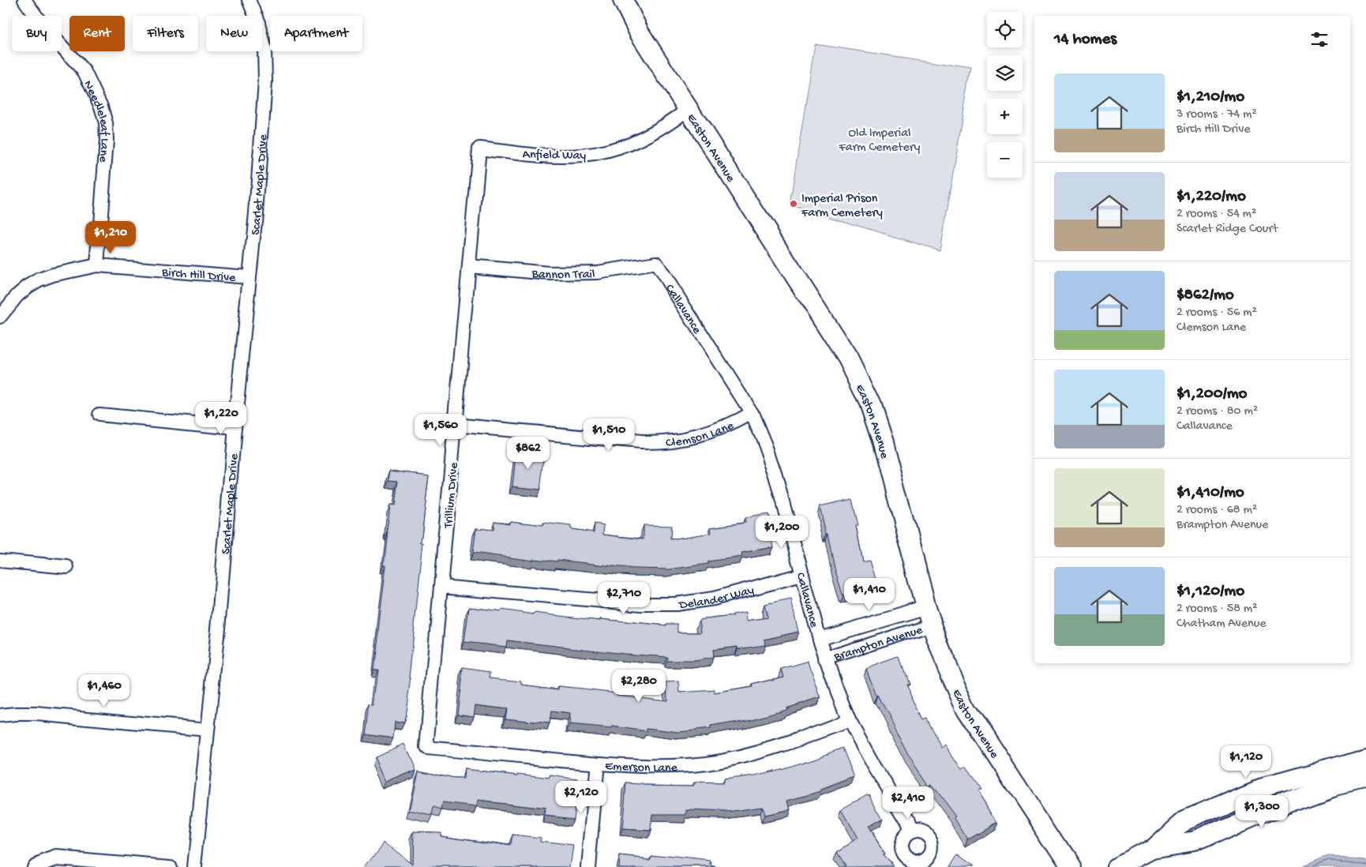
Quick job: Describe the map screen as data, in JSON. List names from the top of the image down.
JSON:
{
  "streets": {
    "street": [
      "Needleleaf Lane",
      "Easton Avenue",
      "Anfield Way",
      "Scarlet Maple Drive",
      "Bannon Trail",
      "Birch Hill Drive",
      "Callavance",
      "Clemson Lane",
      "Trillium Drive",
      "Delander Way",
      "Brampton Avenue",
      "Emerson Lane"
    ]
  },
  "crossings": [
    ["Needleleaf Lane", "Birch Hill Drive"],
    ["Easton Avenue", "Anfield Way"],
    ["Easton Avenue", "Brampton Avenue"],
    ["Anfield Way", "Trillium Drive"],
    ["Scarlet Maple Drive", "Birch Hill Drive"],
    ["Bannon Trail", "Callavance"],
    ["Bannon Trail", "Trillium Drive"],
    ["Callavance", "Clemson Lane"],
    ["Callavance", "Delander Way"],
    ["Callavance", "Brampton Avenue"],
    ["Callavance", "Emerson Lane"],
    ["Clemson Lane", "Trillium Drive"],
    ["Trillium Drive", "Delander Way"],
    ["Trillium Drive", "Emerson Lane"]
  ],
  "parks": ["Old Imperial Farm Cemetery"],
  "places": ["Imperial Prison Farm Cemetery"],
  "page": {
    "map_buttons": ["+", "−"],
    "chip": [
      "Buy",
      "Rent",
      "Filters",
      "New",
      "Apartment"
    ],
    "heading": "14 homes",
    "list": [
      {
        "name": "$1,210/mo",
        "note": "3 rooms · 74 m² · Birch Hill Drive"
      },
      {
        "name": "$1,220/mo",
        "note": "2 rooms · 54 m² · Scarlet Ridge Court"
      },
      {
        "name": "$862/mo",
        "note": "2 rooms · 56 m² · Clemson Lane"
      },
      {
        "name": "$1,200/mo",
        "note": "2 rooms · 80 m² · Callavance"
      },
      {
        "name": "$1,410/mo",
        "note": "2 rooms · 68 m² · Brampton Avenue"
      },
      {
        "name": "$1,120/mo",
        "note": "2 rooms · 58 m² · Chatham Avenue"
      }
    ],
    "price": [
      "$1,210",
      "$1,220",
      "$1,560",
      "$1,510",
      "$862",
      "$1,200",
      "$1,410",
      "$2,710",
      "$2,280",
      "$1,460",
      "$1,120",
      "$2,120",
      "$2,410",
      "$1,300"
    ]
  }
}
